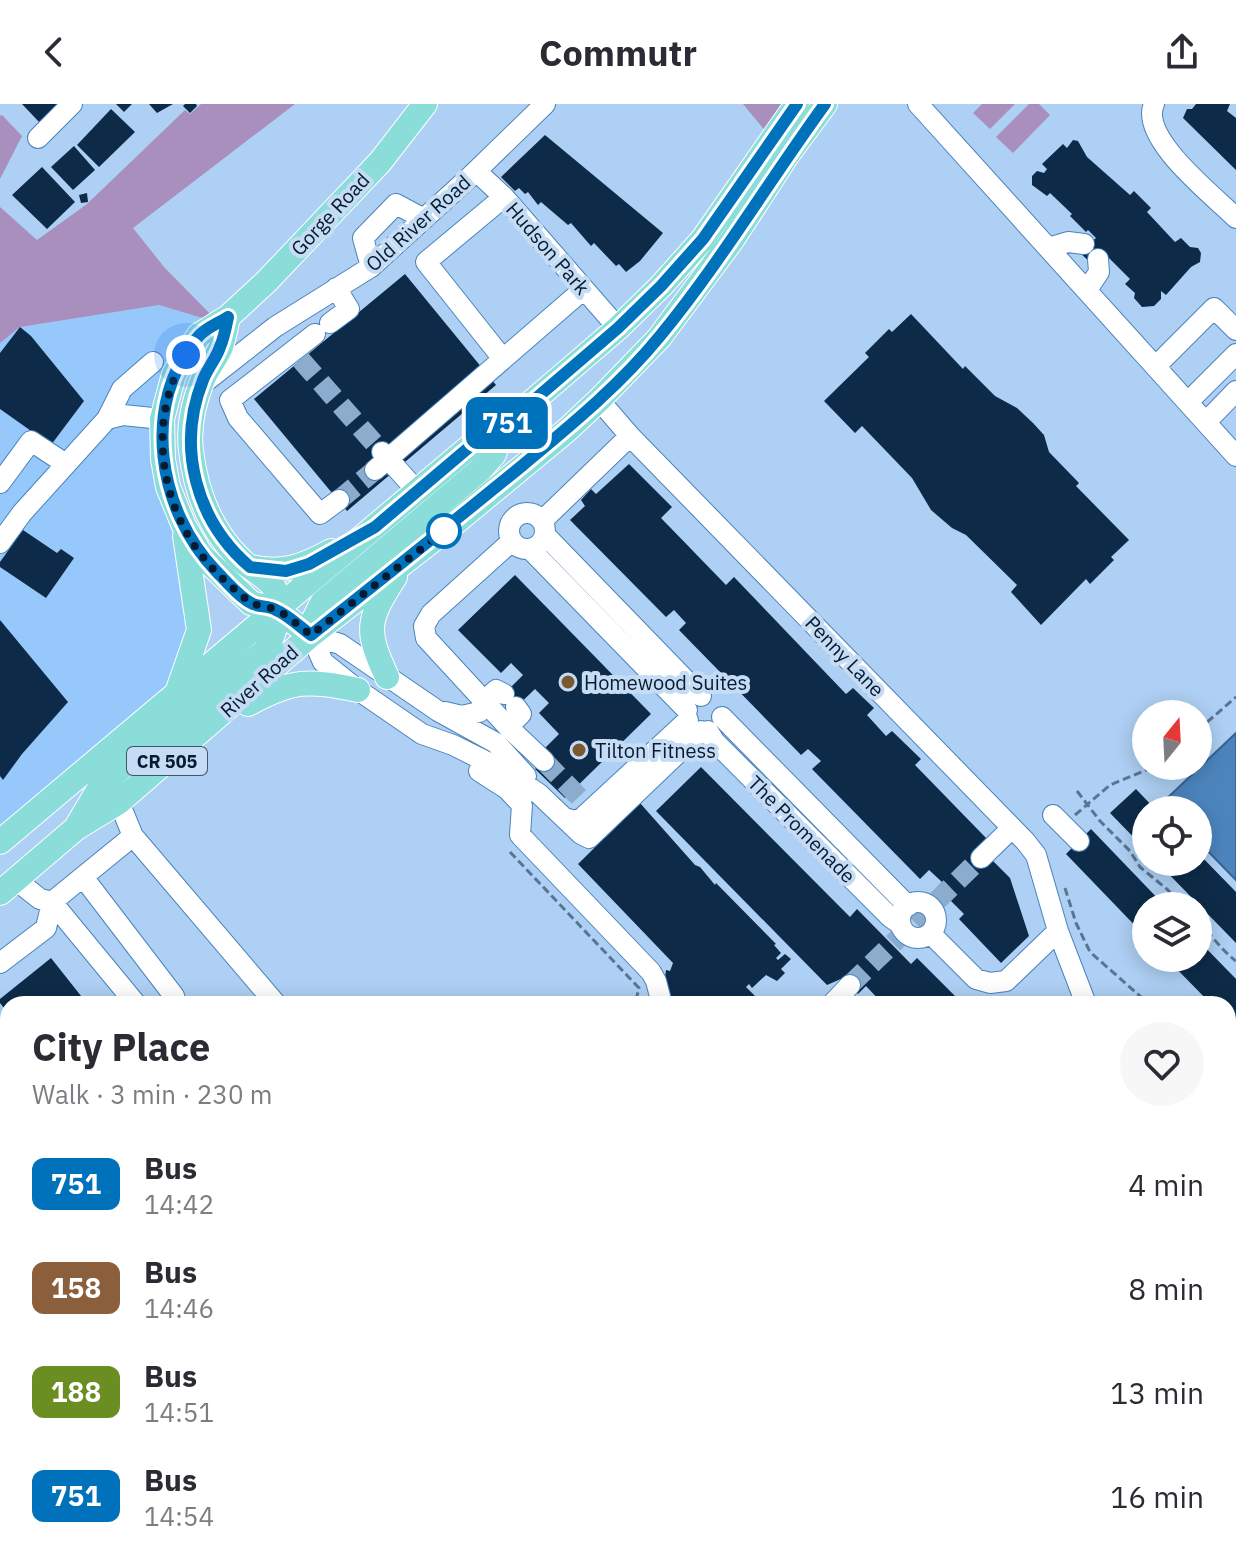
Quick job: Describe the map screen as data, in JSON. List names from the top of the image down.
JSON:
{
  "streets": {
    "main road": ["Gorge Road", "River Road", "CR 505"],
    "street": [
      "Old River Road",
      "Hudson Park",
      "Penny Lane",
      "The Promenade"
    ]
  },
  "crossings": [
    ["Gorge Road", "River Road"],
    ["Old River Road", "Hudson Park"],
    ["Hudson Park", "River Road"],
    ["Penny Lane", "River Road"]
  ],
  "places": ["Homewood Suites", "Tilton Fitness"],
  "lines": ["bus line 751"],
  "north": "top",
  "page": {
    "header": "Commutr",
    "on_map": "751",
    "heading": ["City Place", "Walk · 3 min · 230 m"],
    "list": [
      {
        "mark": "751",
        "name": "Bus",
        "note": "14:42",
        "value": "4 min"
      },
      {
        "mark": "158",
        "name": "Bus",
        "note": "14:46",
        "value": "8 min"
      },
      {
        "mark": "188",
        "name": "Bus",
        "note": "14:51",
        "value": "13 min"
      },
      {
        "mark": "751",
        "name": "Bus",
        "note": "14:54",
        "value": "16 min"
      }
    ]
  }
}
